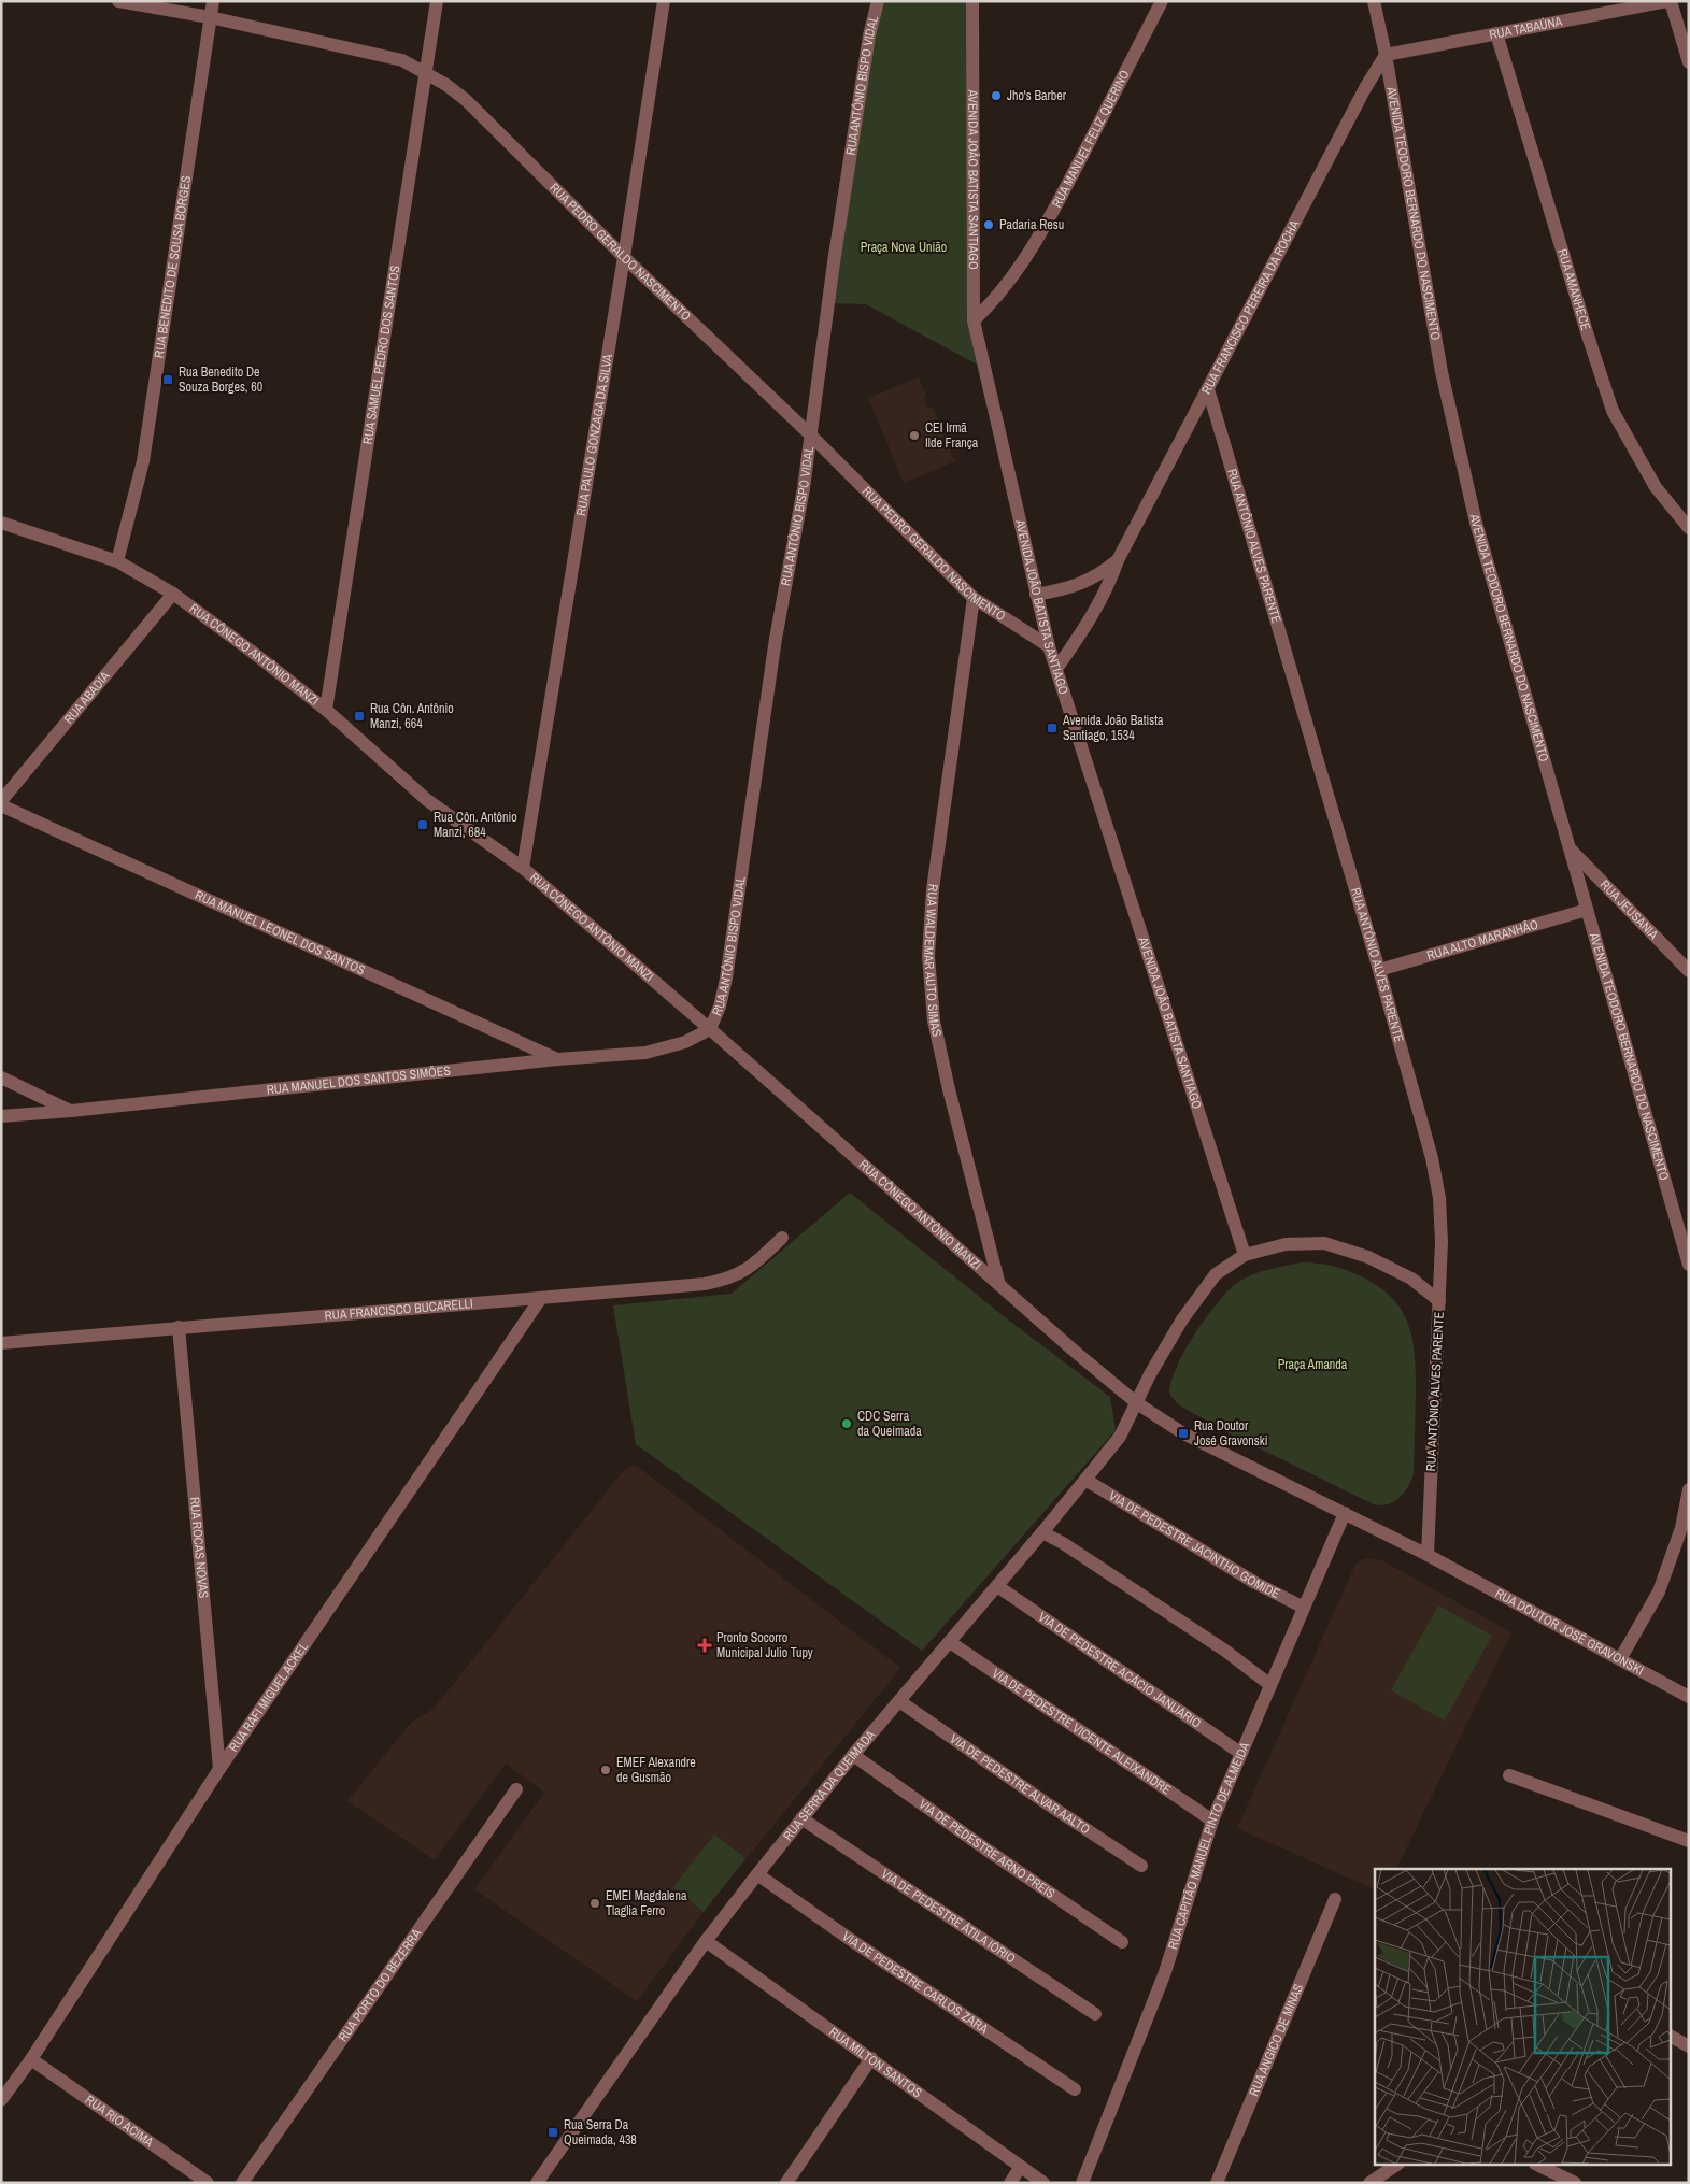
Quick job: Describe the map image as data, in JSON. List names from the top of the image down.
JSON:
{
  "streets": {
    "street": [
      "RUA TABAÚNA",
      "RUA ANTÔNIO BISPO VIDAL",
      "RUA MANUEL FELIZ QUERINO",
      "AVENIDA JOÃO BATISTA SANTIAGO",
      "AVENIDA TEODORO BERNARDO DO NASCIMENTO",
      "RUA PEDRO GERALDO NASCIMENTO",
      "RUA BENEDITO DE SOUSA BORGES",
      "RUA AMANHECE",
      "RUA FRANCISCO PEREIRA DA ROCHA",
      "RUA SAMUEL PEDRO DOS SANTOS",
      "RUA PAULO GONZAGA DA SILVA",
      "RUA ANTÔNIO ALVES PARENTE",
      "RUA CÔNEGO ANTÔNIO MANZI",
      "RUA ABADIA",
      "RUA JEUSANIA",
      "RUA MANUEL LEONEL DOS SANTOS",
      "RUA ALTO MARANHÃO",
      "RUA WALDEMAR AUTO SIMAS",
      "RUA MANUEL DOS SANTOS SIMÕES",
      "RUA FRANCISCO BUCARELLI",
      "VIA DE PEDESTRE JACINTHO GOMIDE",
      "RUA ROCAS NOVAS",
      "RUA DOUTOR JOSÉ GRAVONSKI",
      "VIA DE PEDESTRE ACÁCIO JANUÁRIO",
      "RUA RAFI MIGUEL ACKEL",
      "VIA DE PEDESTRE VICENTE ALEIXANDRE",
      "VIA DE PEDESTRE ALVAR AALTO",
      "RUA SERRA DA QUEIMADA",
      "RUA CAPITÃO MANUEL PINTO DE ALMEIDA",
      "VIA DE PEDESTRE ARNO PREIS",
      "VIA DE PEDESTRE ÁTILA IÓRIO",
      "VIA DE PEDESTRE CARLOS ZARA",
      "RUA PORTO DO BEZERRA",
      "RUA ANGICO DE MINAS",
      "RUA MILTON SANTOS",
      "RUA RIO ACIMA"
    ]
  },
  "crossings": [
    ["RUA TABAÚNA", "AVENIDA TEODORO BERNARDO DO NASCIMENTO"],
    ["RUA TABAÚNA", "RUA AMANHECE"],
    ["RUA TABAÚNA", "RUA FRANCISCO PEREIRA DA ROCHA"],
    ["RUA ANTÔNIO BISPO VIDAL", "RUA PEDRO GERALDO NASCIMENTO"],
    ["RUA ANTÔNIO BISPO VIDAL", "RUA CÔNEGO ANTÔNIO MANZI"],
    ["RUA ANTÔNIO BISPO VIDAL", "RUA MANUEL DOS SANTOS SIMÕES"],
    ["RUA MANUEL FELIZ QUERINO", "AVENIDA JOÃO BATISTA SANTIAGO"],
    ["AVENIDA JOÃO BATISTA SANTIAGO", "RUA PEDRO GERALDO NASCIMENTO"],
    ["AVENIDA JOÃO BATISTA SANTIAGO", "RUA FRANCISCO PEREIRA DA ROCHA"],
    ["AVENIDA TEODORO BERNARDO DO NASCIMENTO", "RUA FRANCISCO PEREIRA DA ROCHA"],
    ["AVENIDA TEODORO BERNARDO DO NASCIMENTO", "RUA JEUSANIA"],
    ["AVENIDA TEODORO BERNARDO DO NASCIMENTO", "RUA ALTO MARANHÃO"],
    ["RUA PEDRO GERALDO NASCIMENTO", "RUA BENEDITO DE SOUSA BORGES"],
    ["RUA PEDRO GERALDO NASCIMENTO", "RUA SAMUEL PEDRO DOS SANTOS"],
    ["RUA PEDRO GERALDO NASCIMENTO", "RUA PAULO GONZAGA DA SILVA"],
    ["RUA PEDRO GERALDO NASCIMENTO", "RUA WALDEMAR AUTO SIMAS"],
    ["RUA BENEDITO DE SOUSA BORGES", "RUA CÔNEGO ANTÔNIO MANZI"],
    ["RUA FRANCISCO PEREIRA DA ROCHA", "RUA ANTÔNIO ALVES PARENTE"],
    ["RUA SAMUEL PEDRO DOS SANTOS", "RUA CÔNEGO ANTÔNIO MANZI"],
    ["RUA PAULO GONZAGA DA SILVA", "RUA CÔNEGO ANTÔNIO MANZI"],
    ["RUA ANTÔNIO ALVES PARENTE", "RUA ALTO MARANHÃO"],
    ["RUA ANTÔNIO ALVES PARENTE", "RUA DOUTOR JOSÉ GRAVONSKI"],
    ["RUA CÔNEGO ANTÔNIO MANZI", "RUA ABADIA"],
    ["RUA CÔNEGO ANTÔNIO MANZI", "RUA WALDEMAR AUTO SIMAS"],
    ["RUA CÔNEGO ANTÔNIO MANZI", "RUA MANUEL DOS SANTOS SIMÕES"],
    ["RUA CÔNEGO ANTÔNIO MANZI", "RUA DOUTOR JOSÉ GRAVONSKI"],
    ["RUA CÔNEGO ANTÔNIO MANZI", "RUA SERRA DA QUEIMADA"],
    ["RUA MANUEL LEONEL DOS SANTOS", "RUA MANUEL DOS SANTOS SIMÕES"],
    ["RUA FRANCISCO BUCARELLI", "RUA ROCAS NOVAS"],
    ["RUA FRANCISCO BUCARELLI", "RUA RAFI MIGUEL ACKEL"],
    ["VIA DE PEDESTRE JACINTHO GOMIDE", "RUA SERRA DA QUEIMADA"],
    ["VIA DE PEDESTRE JACINTHO GOMIDE", "RUA CAPITÃO MANUEL PINTO DE ALMEIDA"],
    ["RUA ROCAS NOVAS", "RUA RAFI MIGUEL ACKEL"],
    ["RUA DOUTOR JOSÉ GRAVONSKI", "RUA SERRA DA QUEIMADA"],
    ["RUA DOUTOR JOSÉ GRAVONSKI", "RUA CAPITÃO MANUEL PINTO DE ALMEIDA"],
    ["VIA DE PEDESTRE ACÁCIO JANUÁRIO", "RUA SERRA DA QUEIMADA"],
    ["VIA DE PEDESTRE ACÁCIO JANUÁRIO", "RUA CAPITÃO MANUEL PINTO DE ALMEIDA"],
    ["RUA RAFI MIGUEL ACKEL", "RUA RIO ACIMA"],
    ["VIA DE PEDESTRE VICENTE ALEIXANDRE", "RUA SERRA DA QUEIMADA"],
    ["VIA DE PEDESTRE VICENTE ALEIXANDRE", "RUA CAPITÃO MANUEL PINTO DE ALMEIDA"],
    ["VIA DE PEDESTRE ALVAR AALTO", "RUA SERRA DA QUEIMADA"],
    ["RUA SERRA DA QUEIMADA", "VIA DE PEDESTRE ARNO PREIS"],
    ["RUA SERRA DA QUEIMADA", "VIA DE PEDESTRE ÁTILA IÓRIO"],
    ["RUA SERRA DA QUEIMADA", "VIA DE PEDESTRE CARLOS ZARA"],
    ["RUA SERRA DA QUEIMADA", "RUA MILTON SANTOS"]
  ],
  "parks": ["Praça Nova União", "Praça Amanda"],
  "places": {
    "other": [
      "Jho's Barber",
      "Padaria Resu",
      "CEI Irmã Ilde França",
      "CDC Serra da Queimada",
      "EMEF Alexandre de Gusmão",
      "EMEI Magdalena Tlaglia Ferro"
    ],
    "transit": [
      "Rua Benedito De Souza Borges, 60",
      "Rua Côn. Antônio Manzi, 664",
      "Avenida João Batista Santiago, 1534",
      "Rua Côn. Antônio Manzi, 684",
      "Rua Doutor José Gravonski",
      "Rua Serra Da Queimada, 438"
    ],
    "health": ["Pronto Socorro Municipal Julio Tupy"]
  }
}
